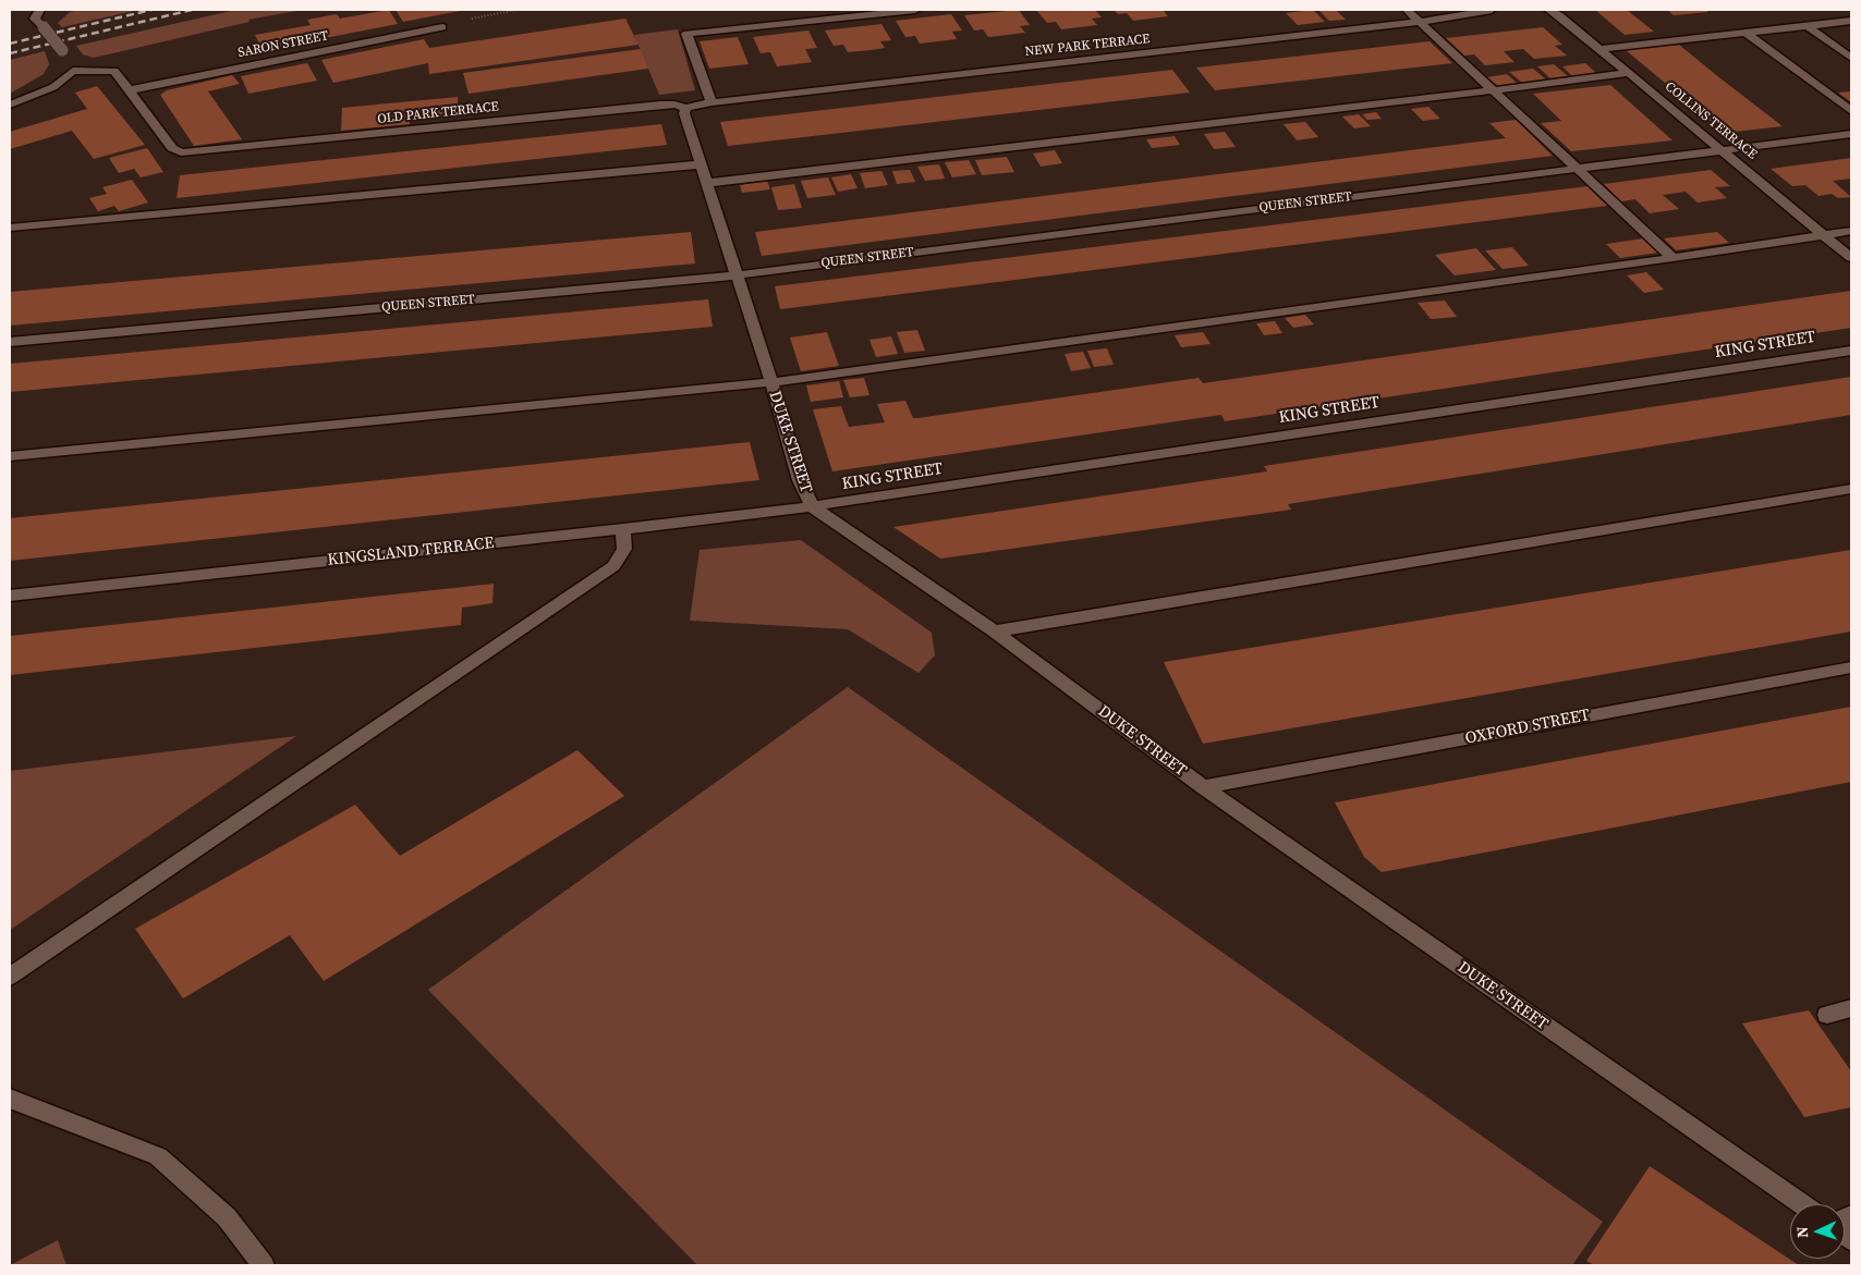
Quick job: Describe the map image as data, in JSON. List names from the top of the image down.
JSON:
{
  "streets": {
    "street": [
      "SARON STREET",
      "NEW PARK TERRACE",
      "OLD PARK TERRACE",
      "COLLINS TERRACE",
      "QUEEN STREET",
      "KING STREET",
      "DUKE STREET",
      "KINGSLAND TERRACE",
      "OXFORD STREET"
    ]
  },
  "crossings": [
    ["SARON STREET", "OLD PARK TERRACE"],
    ["NEW PARK TERRACE", "OLD PARK TERRACE"],
    ["NEW PARK TERRACE", "DUKE STREET"],
    ["OLD PARK TERRACE", "DUKE STREET"],
    ["COLLINS TERRACE", "QUEEN STREET"],
    ["QUEEN STREET", "DUKE STREET"],
    ["KING STREET", "DUKE STREET"],
    ["KING STREET", "KINGSLAND TERRACE"],
    ["DUKE STREET", "KINGSLAND TERRACE"],
    ["DUKE STREET", "OXFORD STREET"]
  ],
  "north": "left"
}
